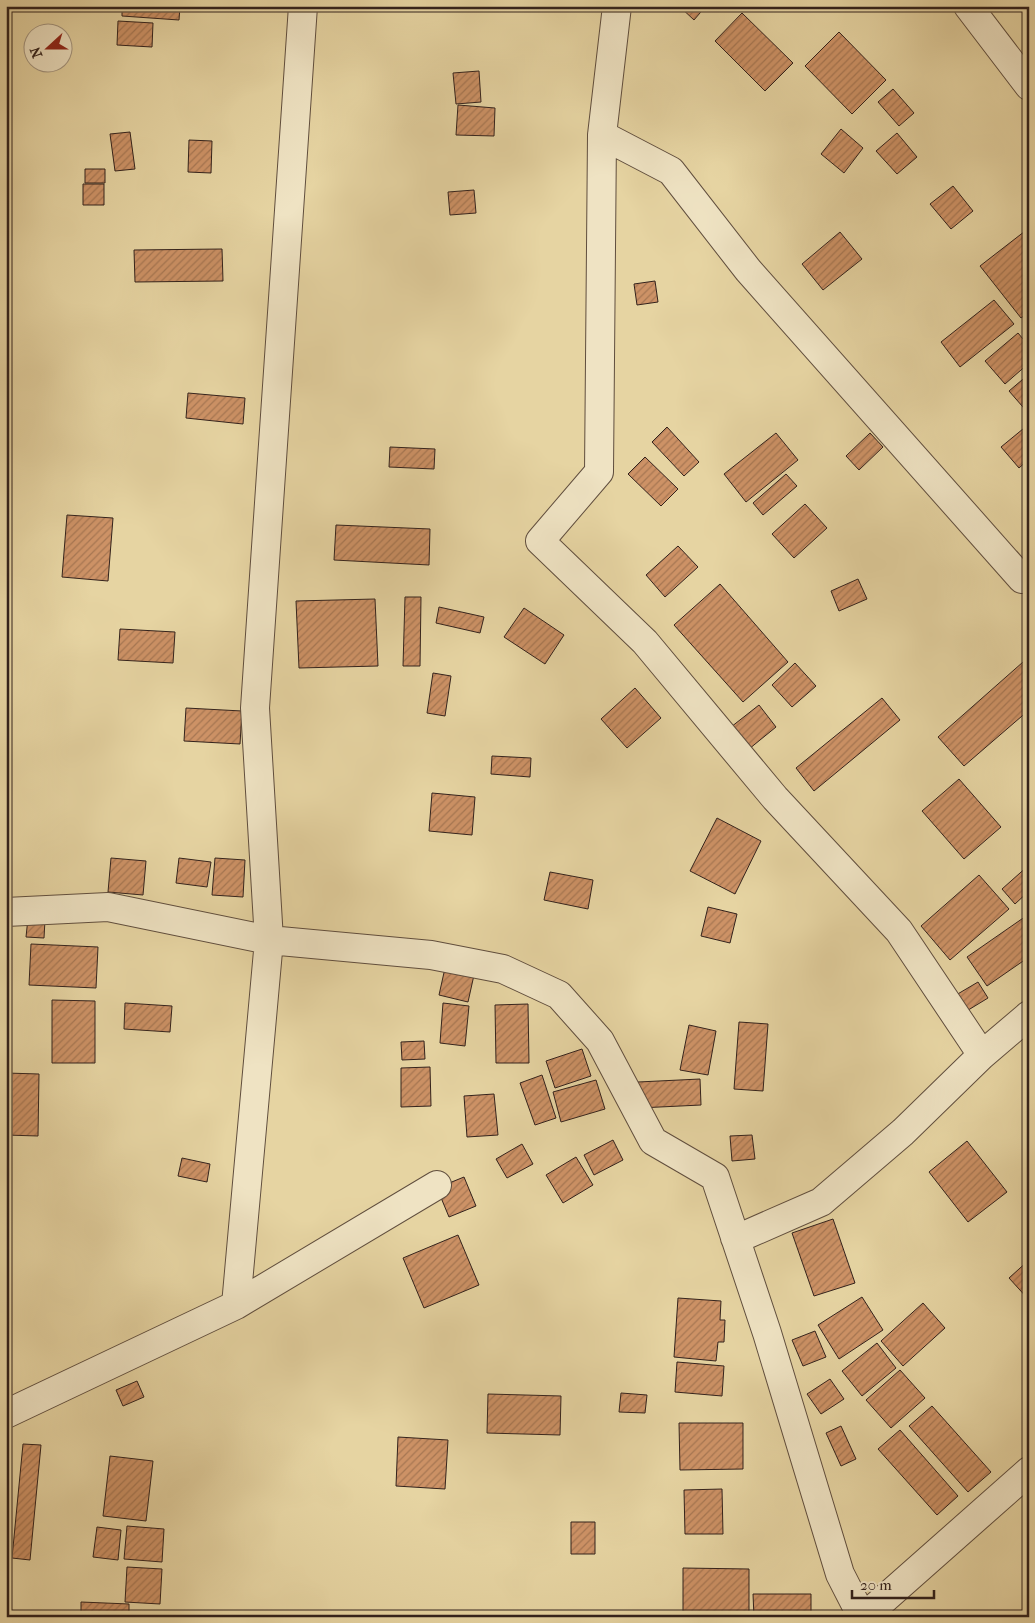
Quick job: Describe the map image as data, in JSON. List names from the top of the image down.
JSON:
{
  "scale_bar": "20 m",
  "north": "left"
}
